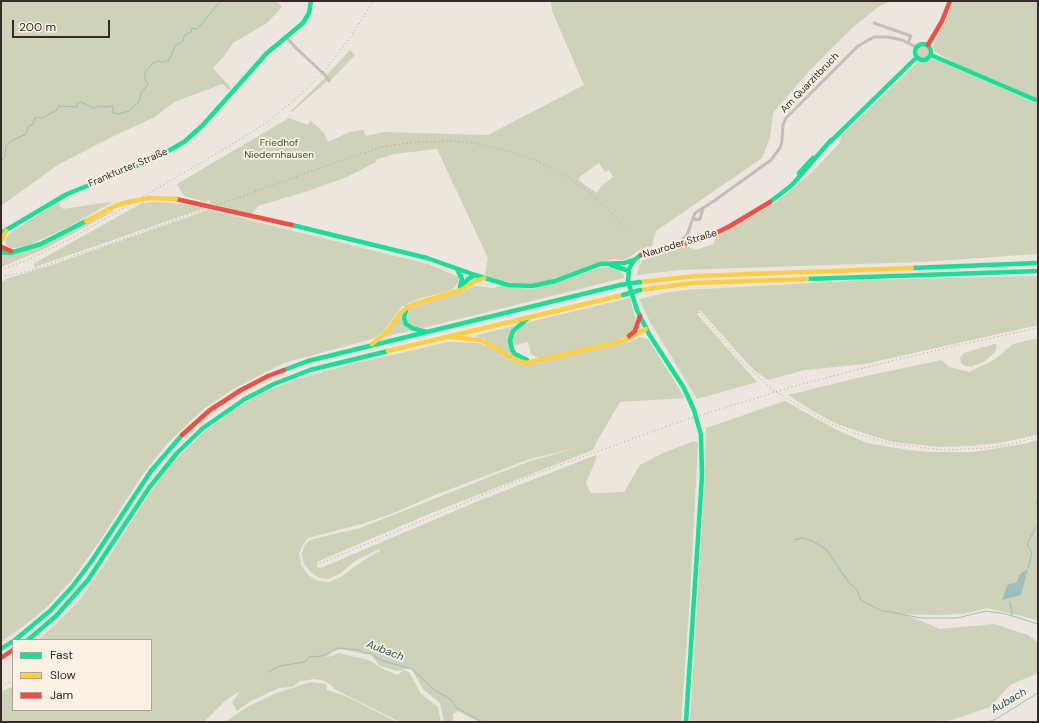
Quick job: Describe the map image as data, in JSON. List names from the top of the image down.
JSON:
{
  "streets": {
    "main road": ["Frankfurter Straße", "Nauroder Straße"],
    "street": ["Am Quarzitbruch"]
  },
  "crossings": [
    ["Am Quarzitbruch", "Nauroder Straße"]
  ],
  "water": ["Aubach"],
  "parks": ["Friedhof Niedernhausen"],
  "legend": ["Fast", "Slow", "Jam"],
  "scale_bar": "200 m"
}
